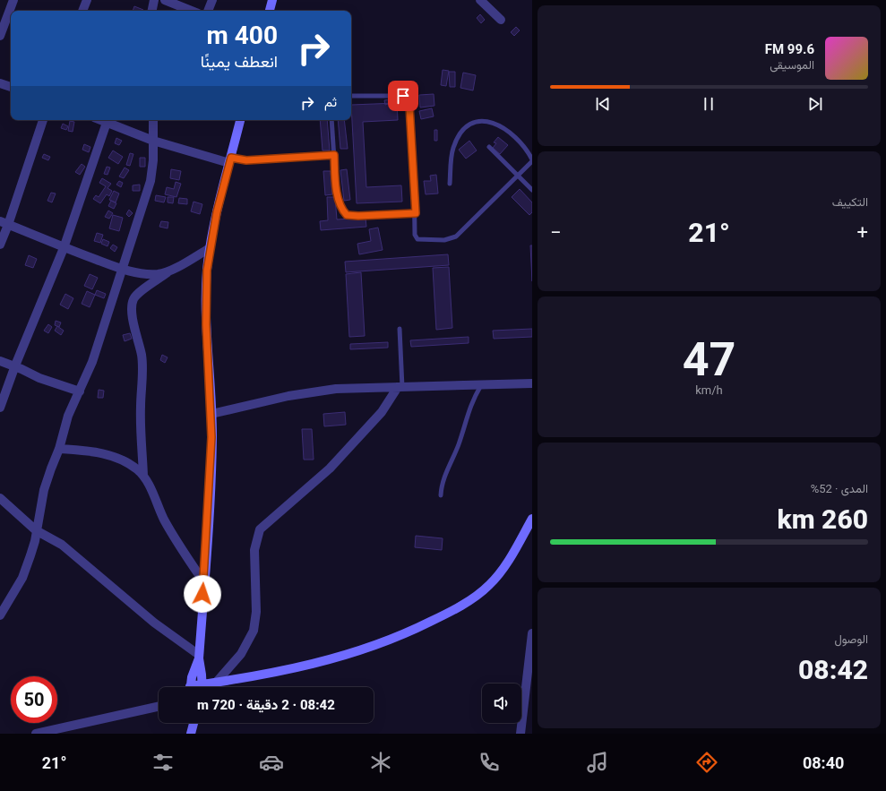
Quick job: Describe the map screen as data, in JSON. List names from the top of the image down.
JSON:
{
  "page": {
    "turn": ["400 m", "انعطف يمينًا"],
    "song": ["99.6 FM", "الموسيقى"],
    "then": "ثم",
    "tile": [
      "التكييف",
      ["47", "km/h"],
      ["المدى · 52%", "260 km"],
      ["الوصول", "08:42"]
    ],
    "heat": ["−", "21°", "+"],
    "limit": "50",
    "trip": "08:42 · 2 دقيقة · 720 m",
    "tabs": ["08:40", "21°"]
  }
}
